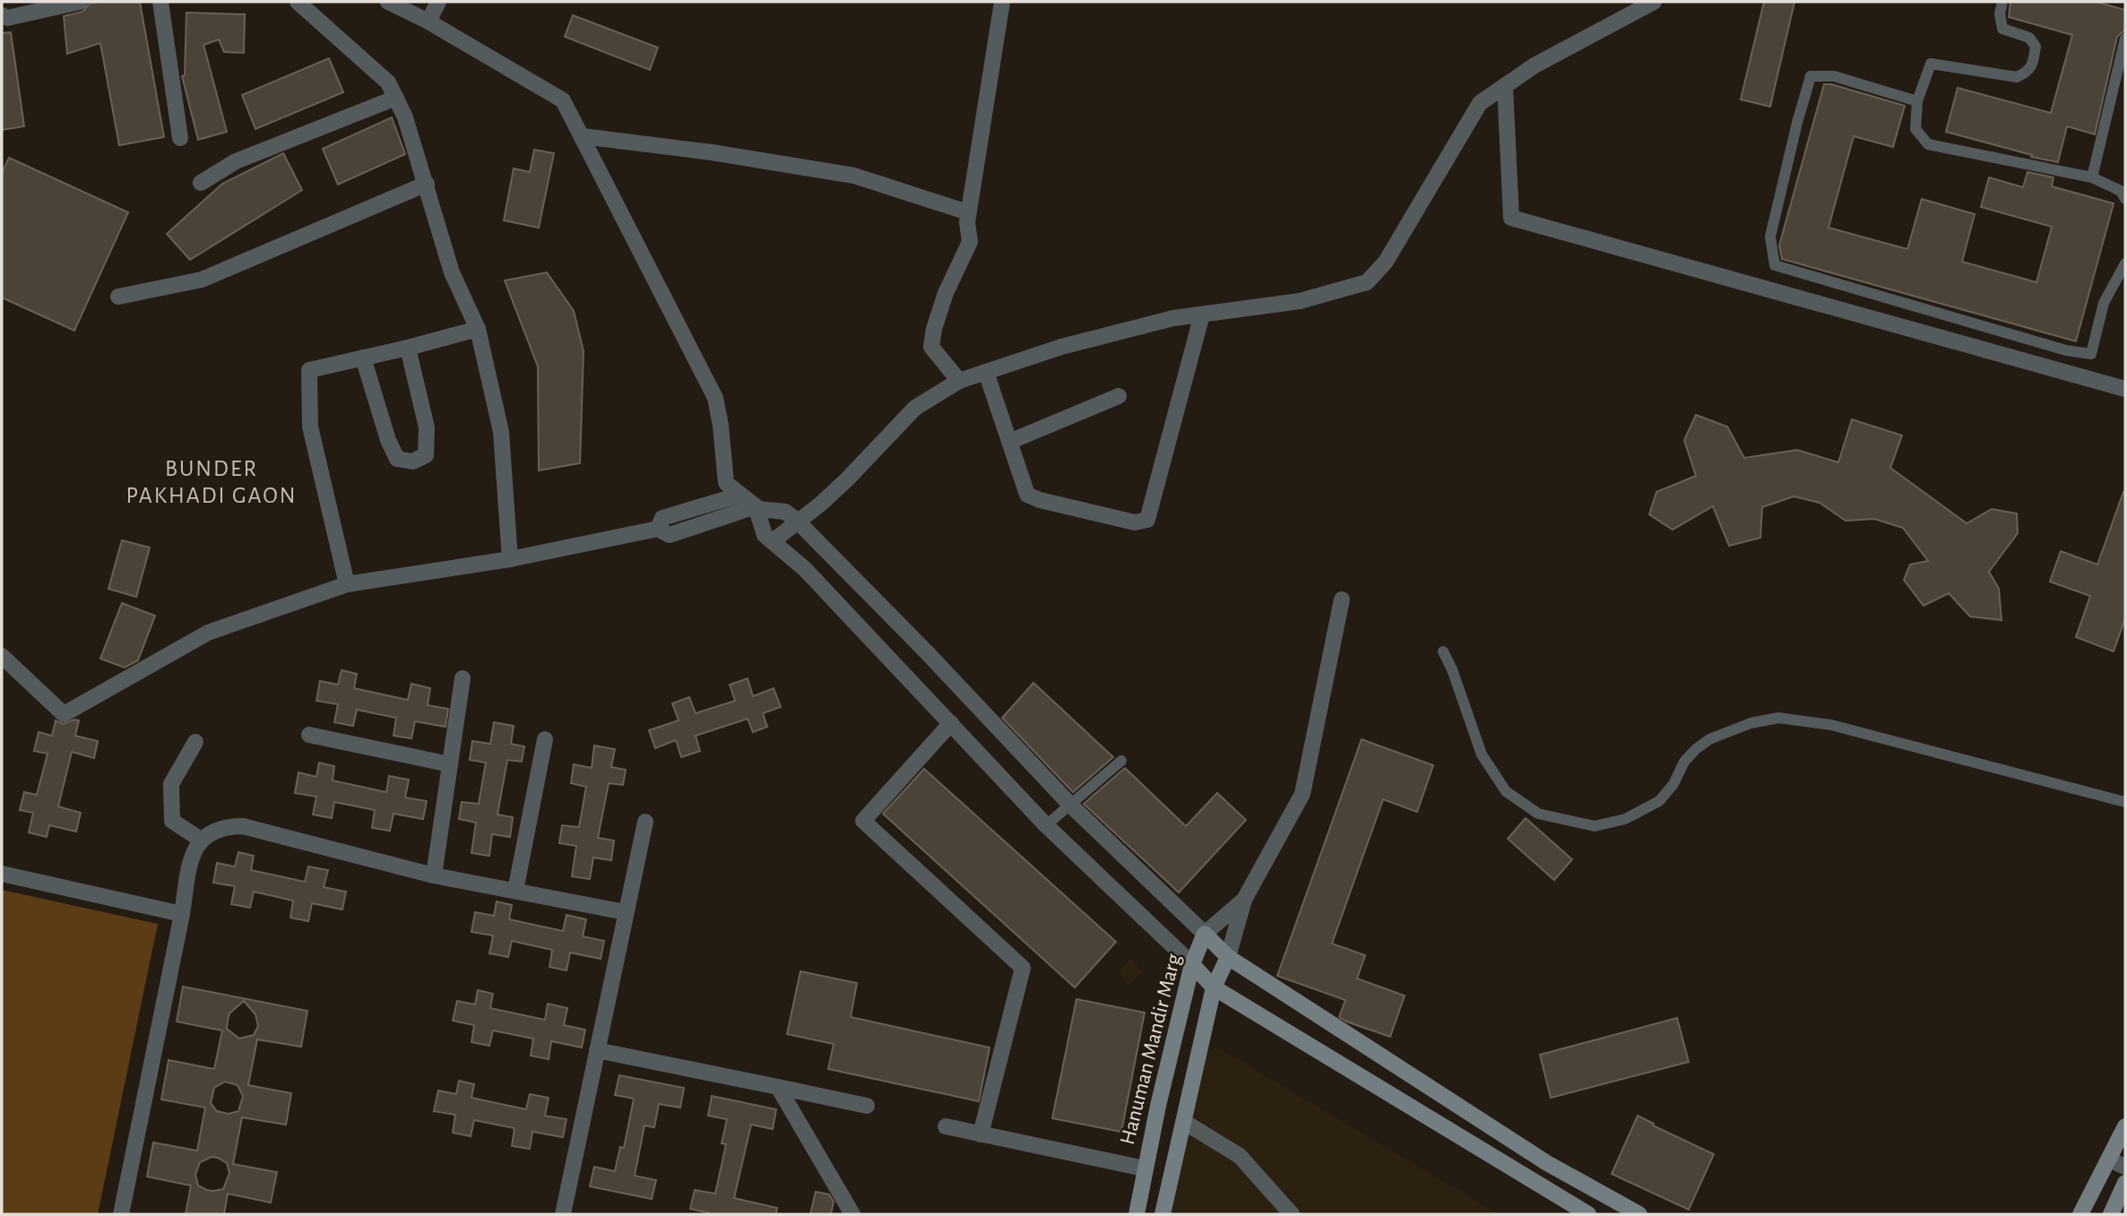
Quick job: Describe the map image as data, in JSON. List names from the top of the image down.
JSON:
{
  "streets": {
    "main road": ["Hanuman Mandir Marg"]
  },
  "districts": ["BUNDER PAKHADI GAON"]
}
